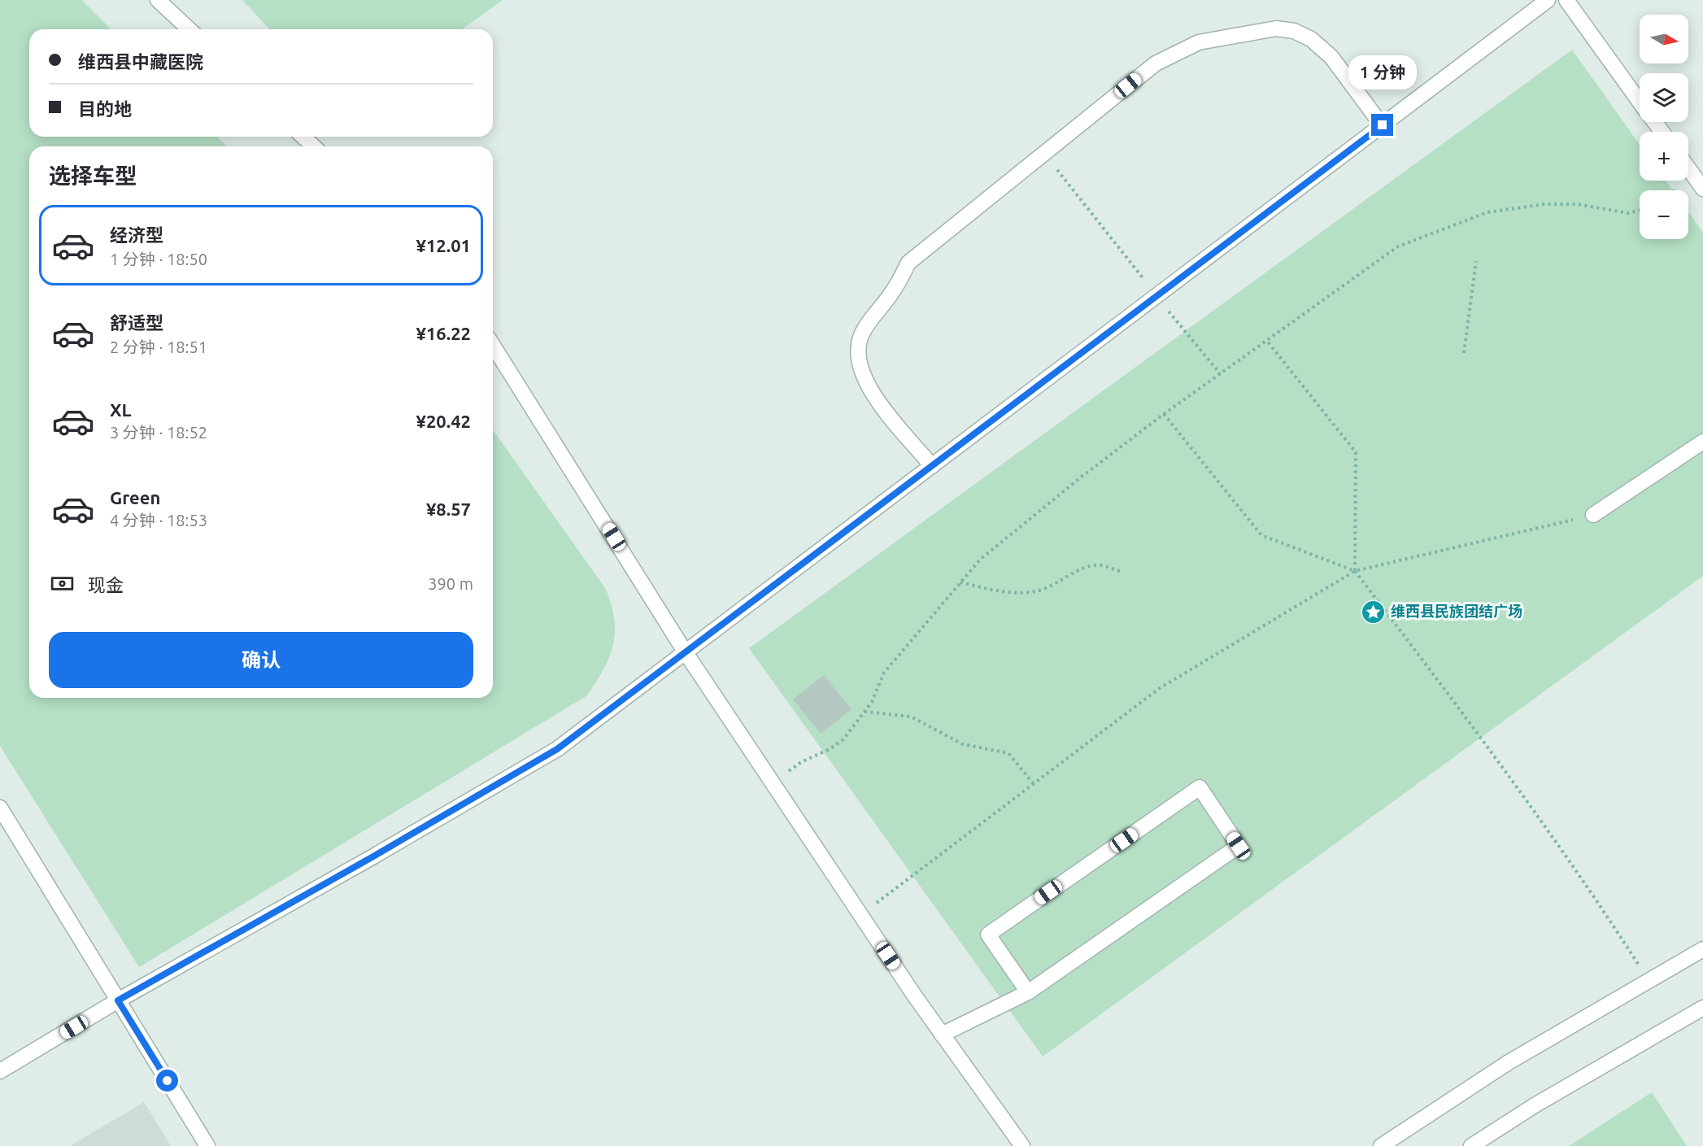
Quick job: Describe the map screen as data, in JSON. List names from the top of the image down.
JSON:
{
  "places": {
    "place": ["维西县民族团结广场"]
  },
  "north": "right",
  "page": {
    "map_buttons": ["+", "−"],
    "banner": ["维西县中藏医院", "目的地"],
    "bubble": "1 分钟",
    "heading": "选择车型",
    "list": [
      {
        "name": "经济型",
        "note": "1 分钟 · 18:50",
        "value": "¥12.01"
      },
      {
        "name": "舒适型",
        "note": "2 分钟 · 18:51",
        "value": "¥16.22"
      },
      {
        "name": "XL",
        "note": "3 分钟 · 18:52",
        "value": "¥20.42"
      },
      {
        "name": "Green",
        "note": "4 分钟 · 18:53",
        "value": "¥8.57"
      }
    ],
    "pay": ["现金", "390 m"],
    "buttons": "确认"
  }
}
